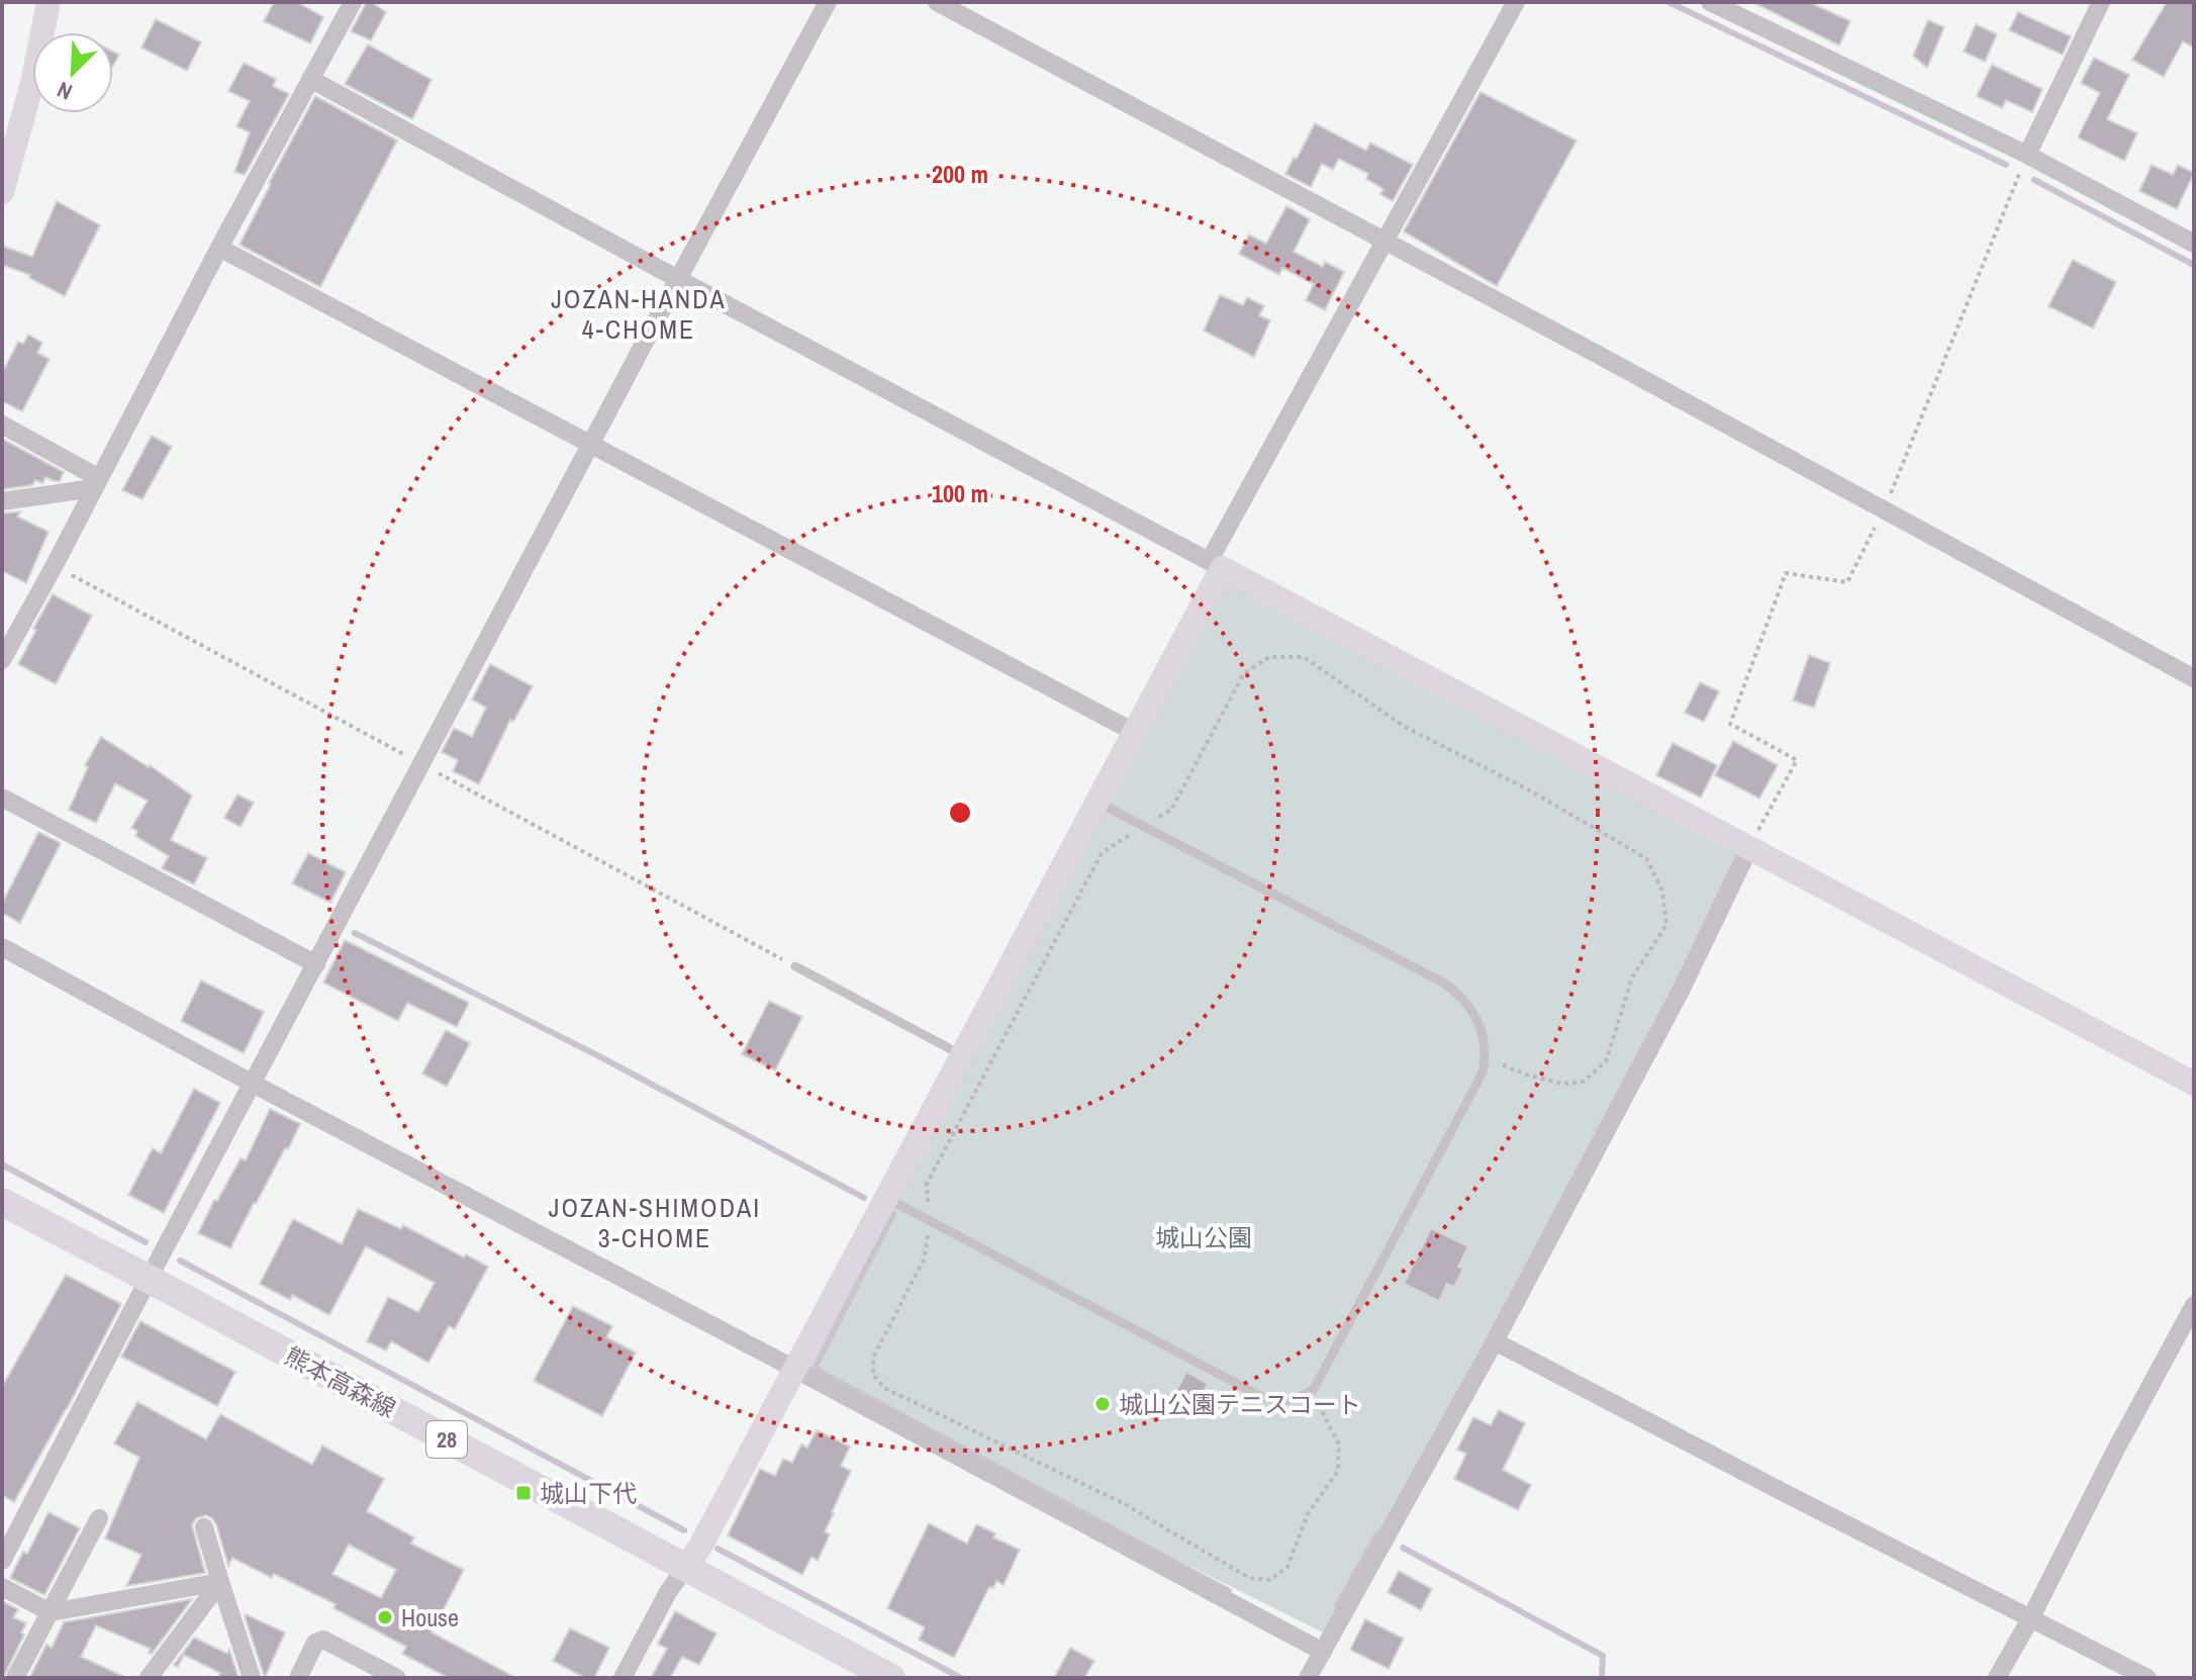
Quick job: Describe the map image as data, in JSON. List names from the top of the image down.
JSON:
{
  "streets": {
    "main road": ["熊本高森線", "28"]
  },
  "districts": ["JOZAN-HANDA 4-CHOME", "JOZAN-SHIMODAI 3-CHOME"],
  "parks": ["城山公園"],
  "places": {
    "other": ["城山公園テニスコート", "House"],
    "transit": ["城山下代"]
  },
  "north": "bottom left",
  "rings": ["200 m", "100 m"]
}
